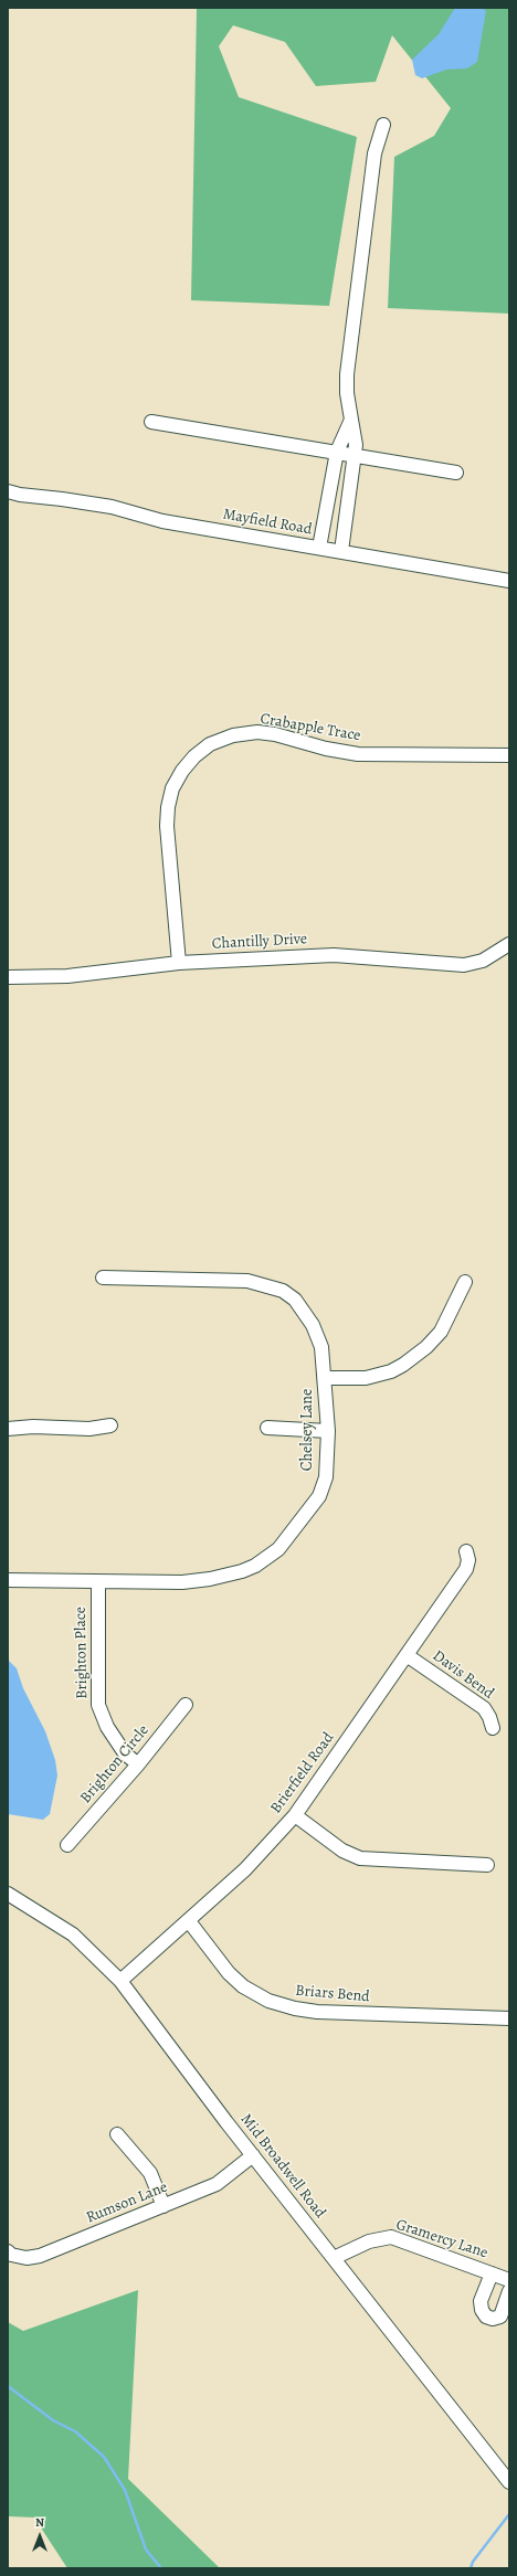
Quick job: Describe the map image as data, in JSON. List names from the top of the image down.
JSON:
{
  "streets": {
    "street": [
      "Mayfield Road",
      "Crabapple Trace",
      "Chantilly Drive",
      "Chelsey Lane",
      "Brighton Place",
      "Davis Bend",
      "Brighton Circle",
      "Brierfield Road",
      "Briars Bend",
      "Mid Broadwell Road",
      "Rumson Lane",
      "Gramercy Lane"
    ]
  },
  "crossings": [
    ["Crabapple Trace", "Chantilly Drive"],
    ["Chelsey Lane", "Brighton Place"],
    ["Brighton Place", "Brighton Circle"],
    ["Davis Bend", "Brierfield Road"],
    ["Brierfield Road", "Briars Bend"],
    ["Brierfield Road", "Mid Broadwell Road"],
    ["Mid Broadwell Road", "Rumson Lane"],
    ["Mid Broadwell Road", "Gramercy Lane"]
  ],
  "north": "top"
}
